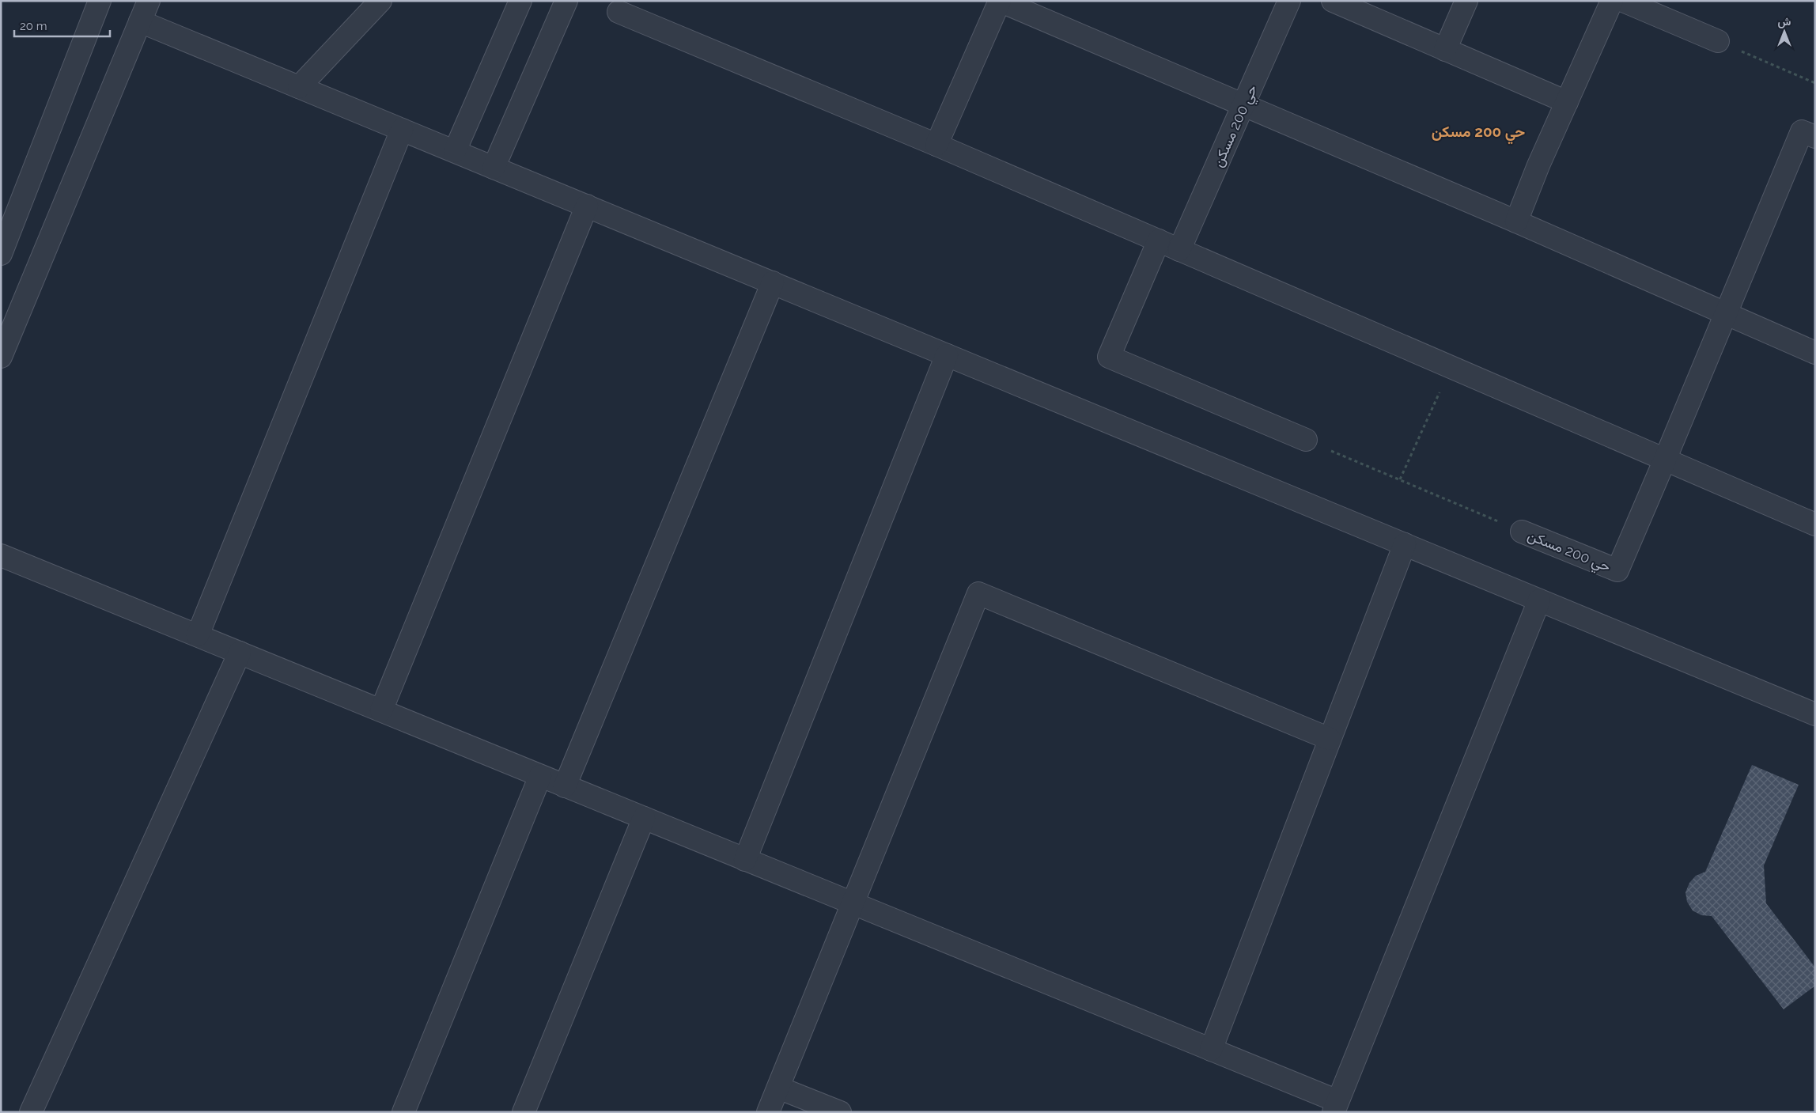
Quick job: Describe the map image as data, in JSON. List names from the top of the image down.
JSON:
{
  "streets": {
    "street": ["حي 200 مسكن"]
  },
  "districts": ["حي 200 مسكن"],
  "scale_bar": "20 m",
  "north": "top"
}
